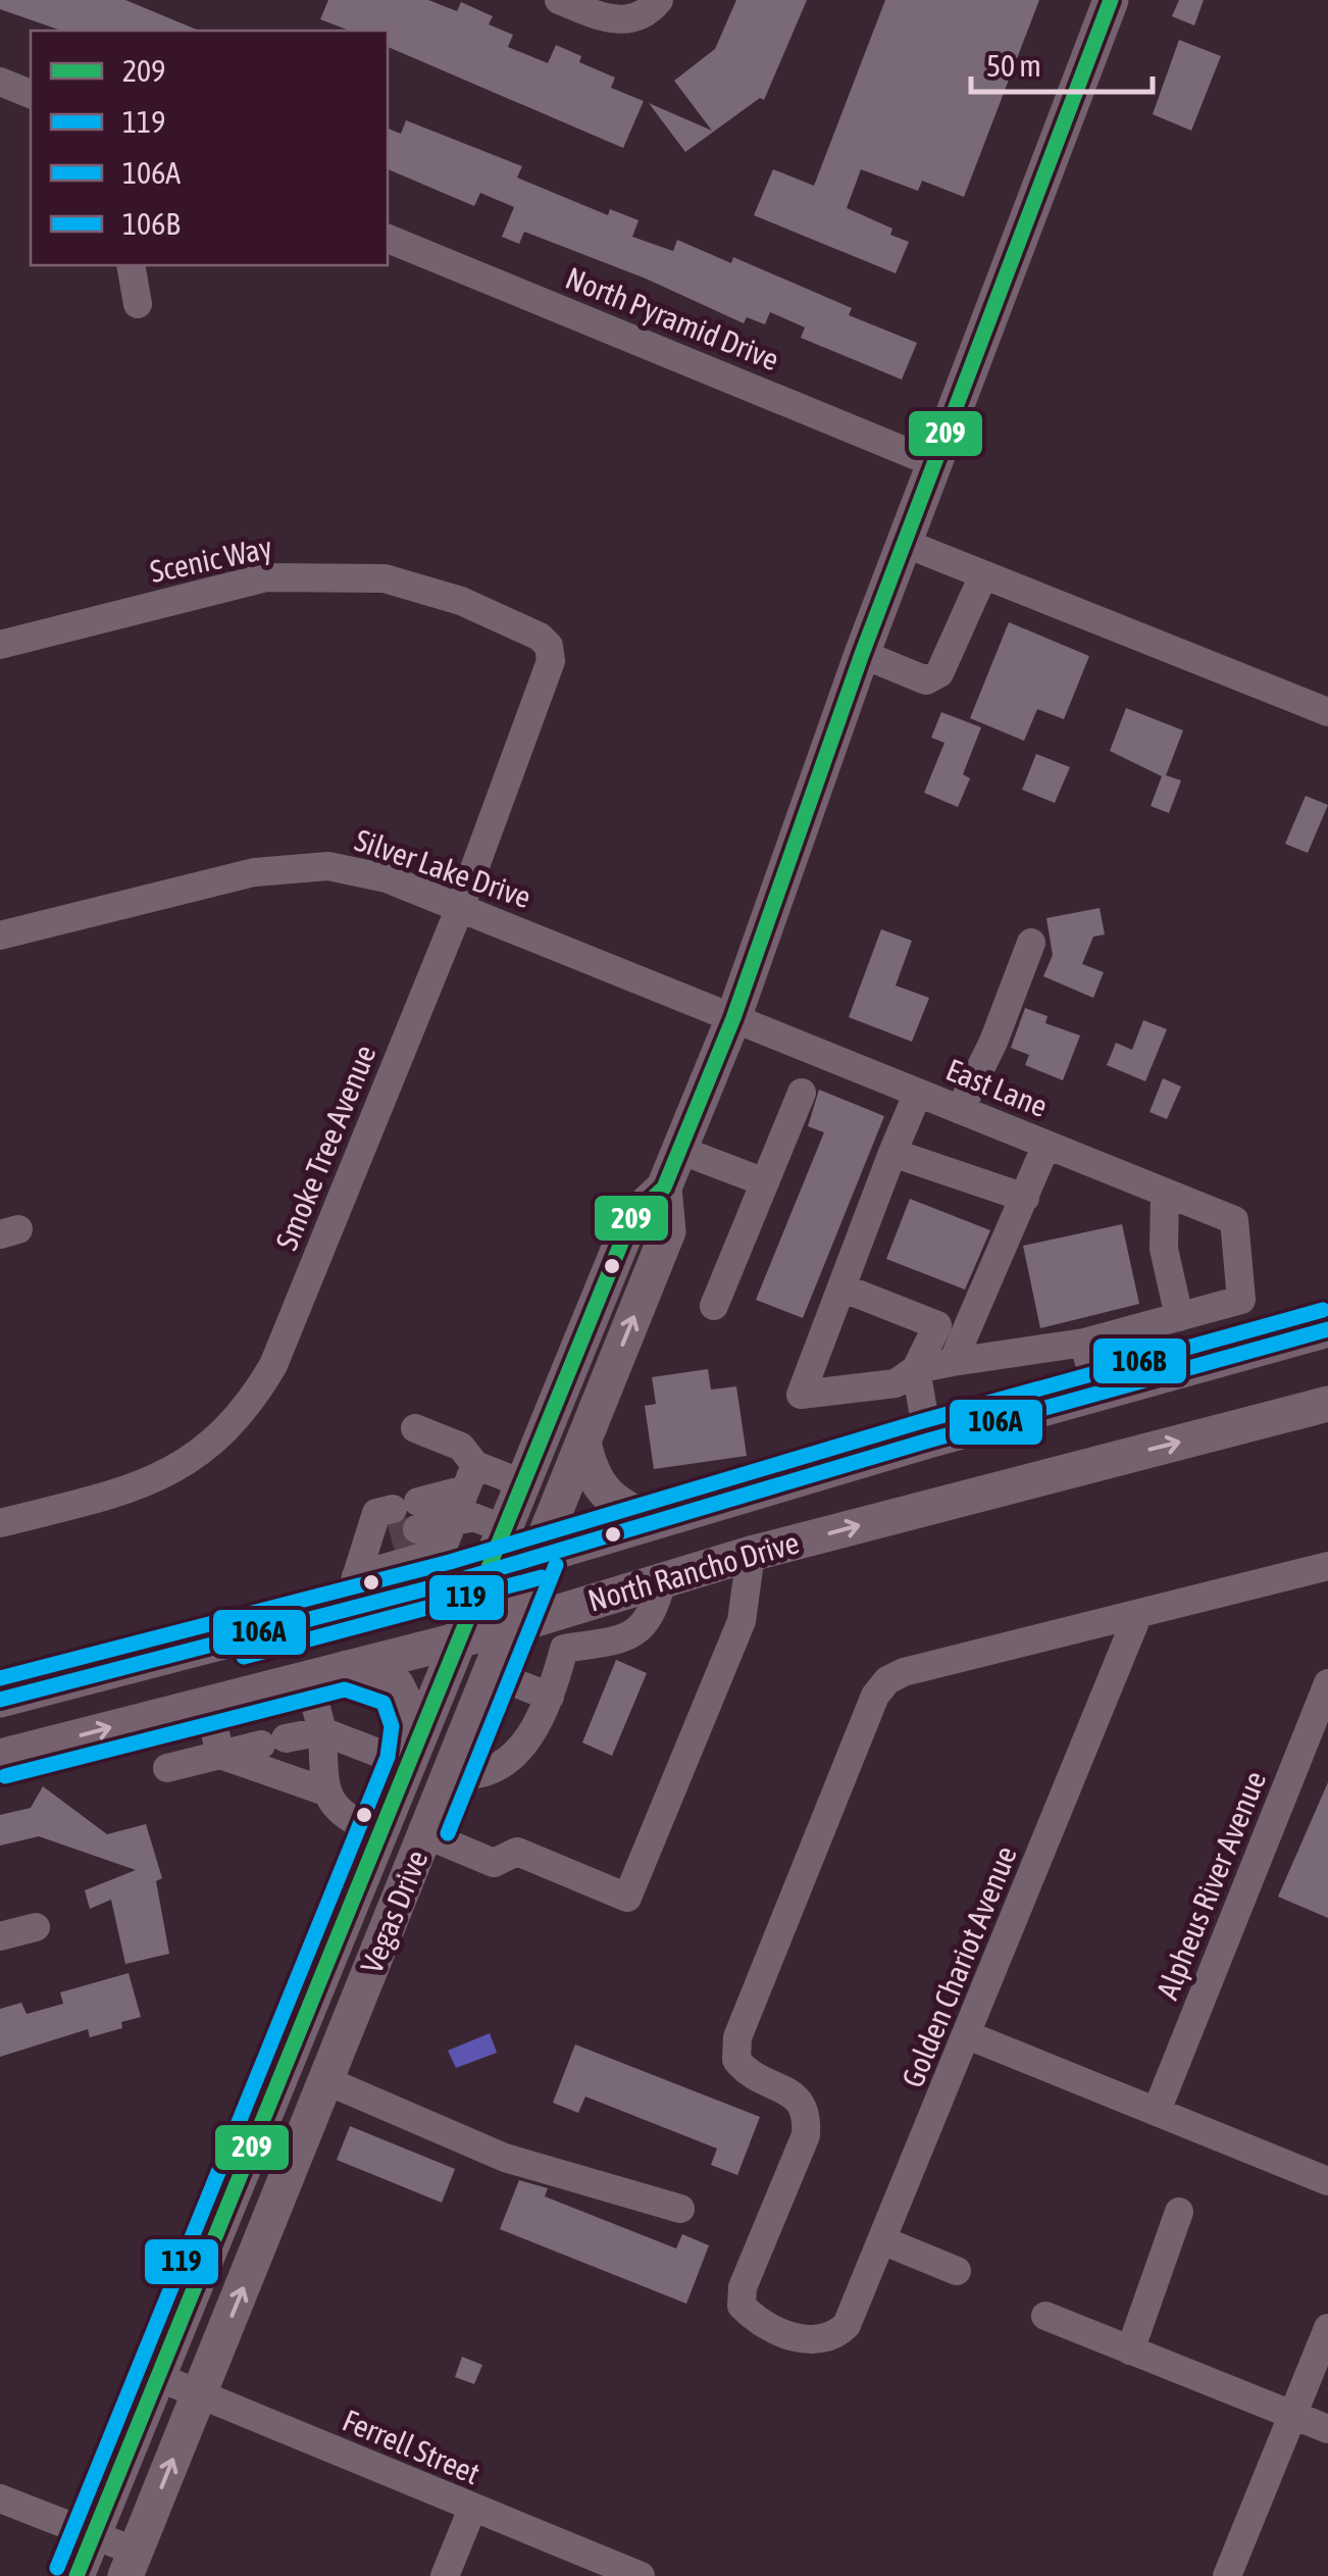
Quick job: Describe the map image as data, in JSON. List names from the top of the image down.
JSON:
{
  "streets": {
    "main road": ["North Rancho Drive", "Vegas Drive"],
    "street": [
      "North Pyramid Drive",
      "Scenic Way",
      "Silver Lake Drive",
      "East Lane",
      "Smoke Tree Avenue",
      "Alpheus River Avenue",
      "Golden Chariot Avenue",
      "Ferrell Street"
    ]
  },
  "crossings": [
    ["North Pyramid Drive", "Vegas Drive"],
    ["Scenic Way", "Smoke Tree Avenue"],
    ["Silver Lake Drive", "East Lane"],
    ["Silver Lake Drive", "Smoke Tree Avenue"],
    ["Silver Lake Drive", "Vegas Drive"],
    ["East Lane", "Vegas Drive"],
    ["North Rancho Drive", "Vegas Drive"],
    ["Vegas Drive", "Ferrell Street"]
  ],
  "lines": [
    "transit line 209",
    "transit line 106B",
    "transit line 106A",
    "transit line 119"
  ],
  "legend": [
    "209",
    "119",
    "106A",
    "106B"
  ],
  "scale_bar": "50 m"
}
